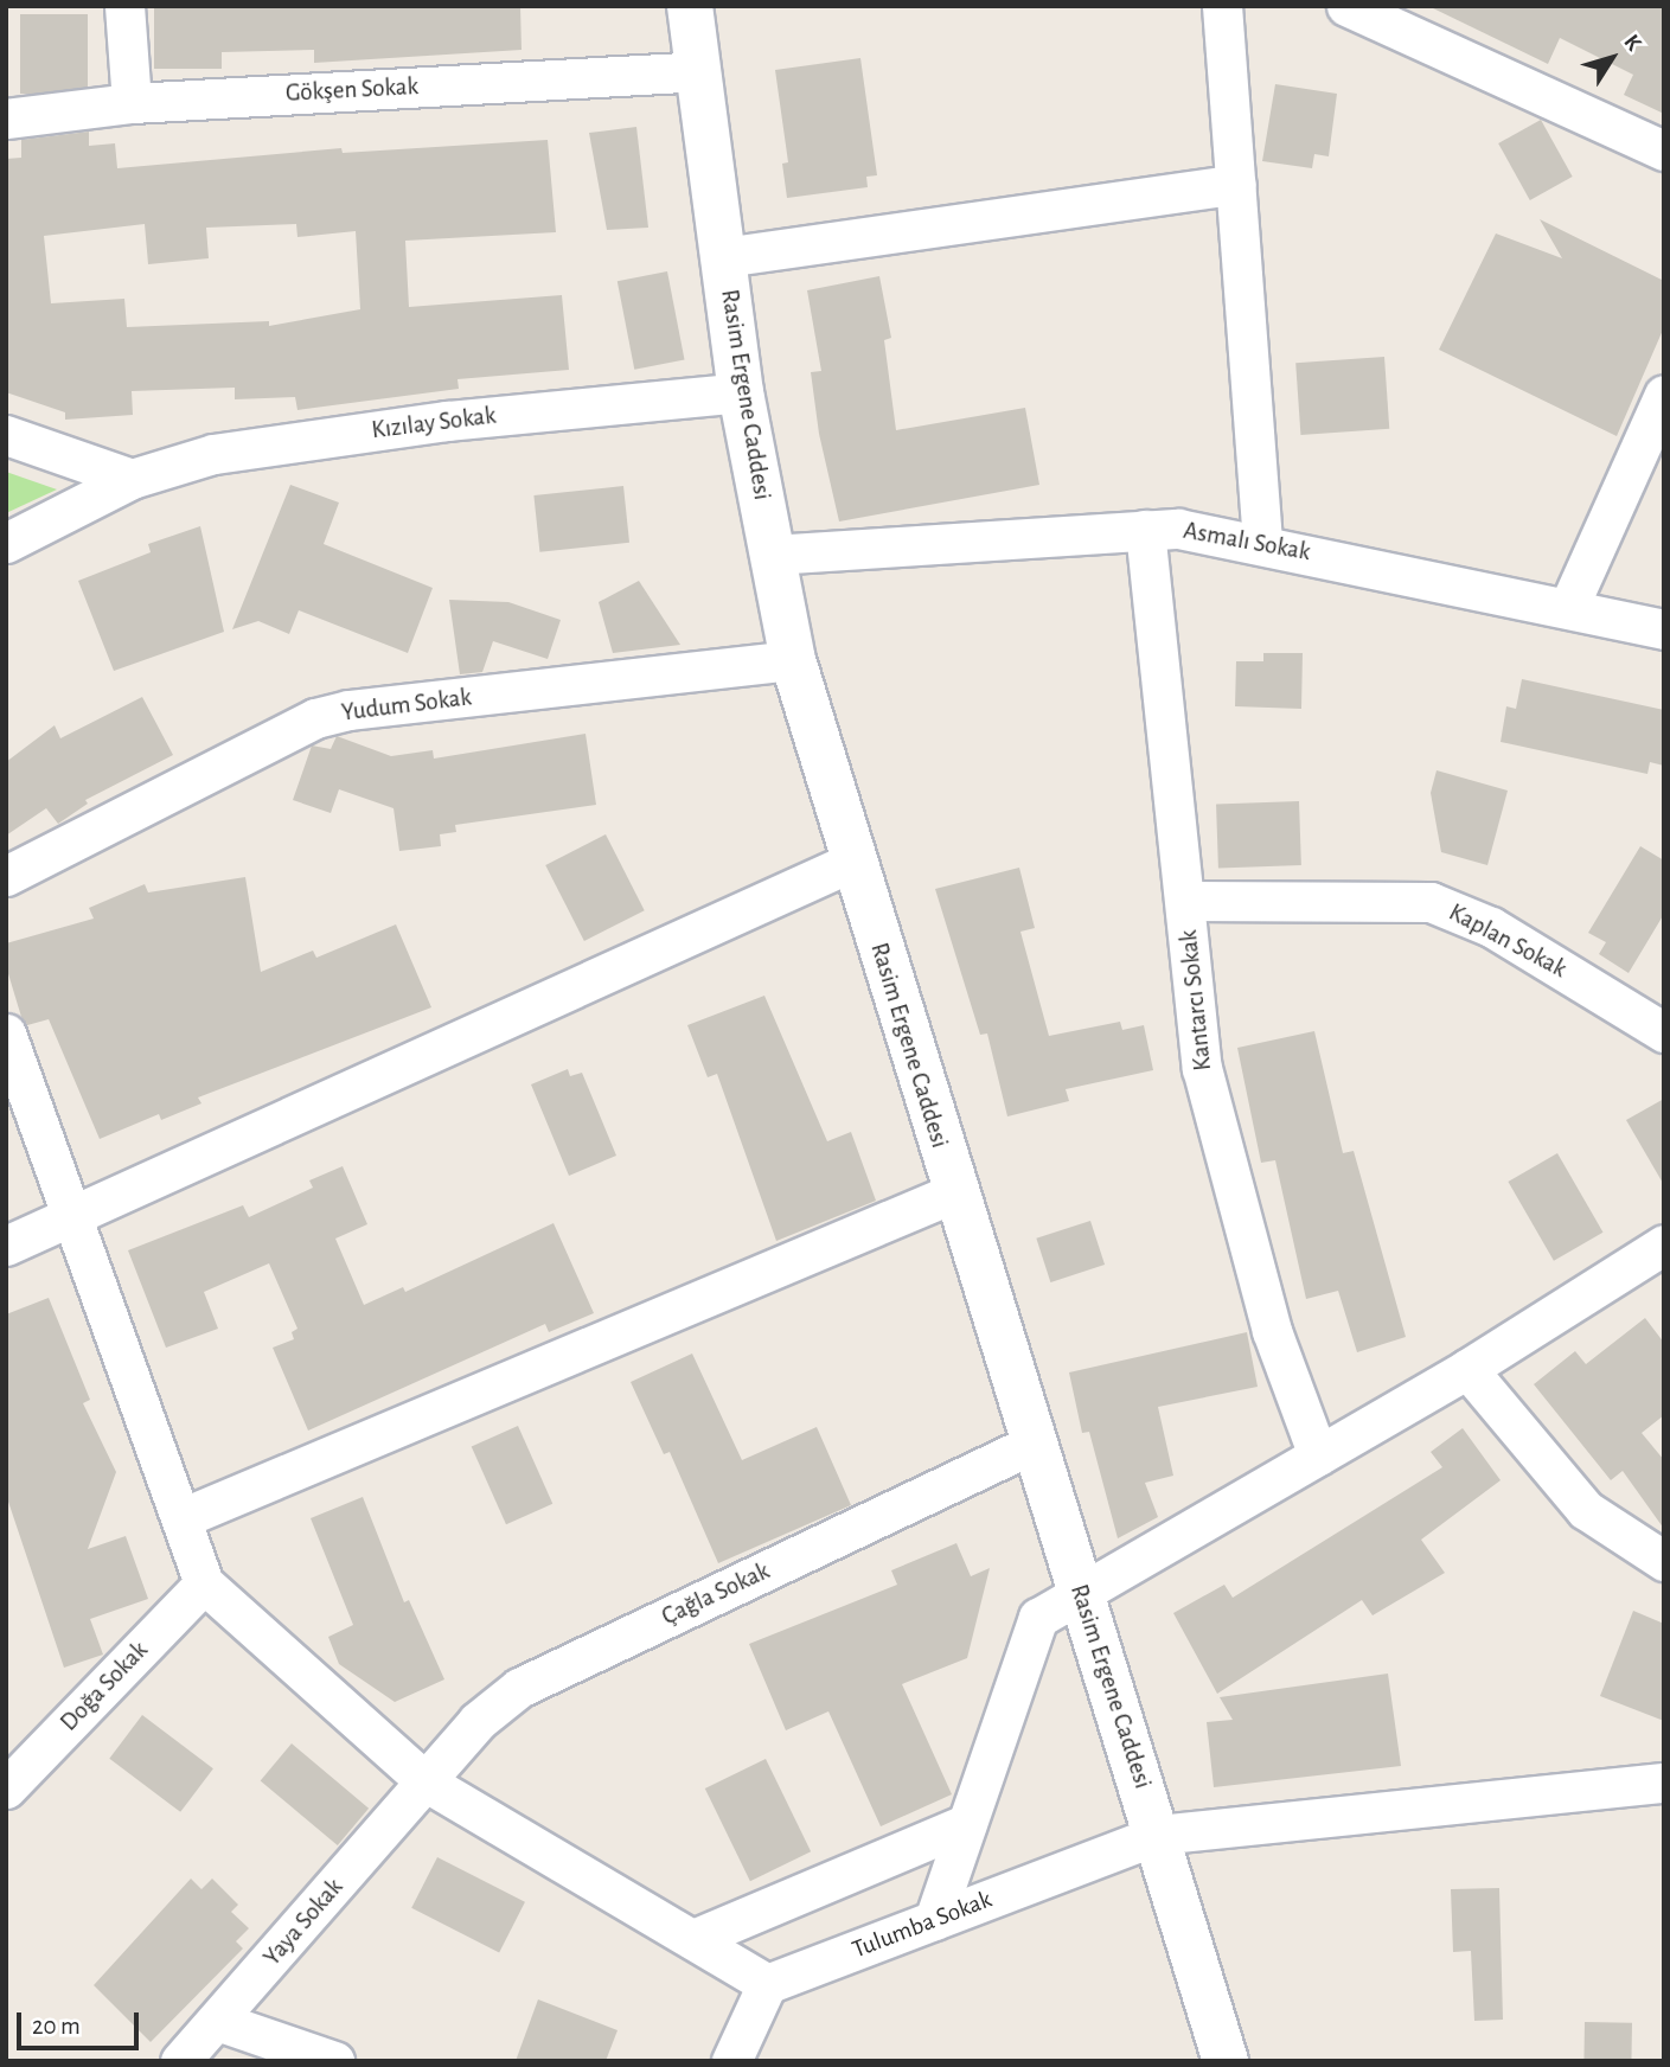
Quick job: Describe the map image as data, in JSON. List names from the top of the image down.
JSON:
{
  "streets": {
    "main road": ["Rasim Ergene Caddesi"],
    "street": [
      "Gökşen Sokak",
      "Kızılay Sokak",
      "Asmalı Sokak",
      "Yudum Sokak",
      "Kaplan Sokak",
      "Kantarcı Sokak",
      "Çağla Sokak",
      "Doğa Sokak",
      "Yaya Sokak",
      "Tulumba Sokak"
    ]
  },
  "crossings": [
    ["Gökşen Sokak", "Rasim Ergene Caddesi"],
    ["Rasim Ergene Caddesi", "Kızılay Sokak"],
    ["Rasim Ergene Caddesi", "Asmalı Sokak"],
    ["Rasim Ergene Caddesi", "Yudum Sokak"],
    ["Rasim Ergene Caddesi", "Çağla Sokak"],
    ["Rasim Ergene Caddesi", "Tulumba Sokak"],
    ["Asmalı Sokak", "Kantarcı Sokak"],
    ["Kaplan Sokak", "Kantarcı Sokak"],
    ["Çağla Sokak", "Yaya Sokak"]
  ],
  "scale_bar": "20 m",
  "north": "top right"
}
